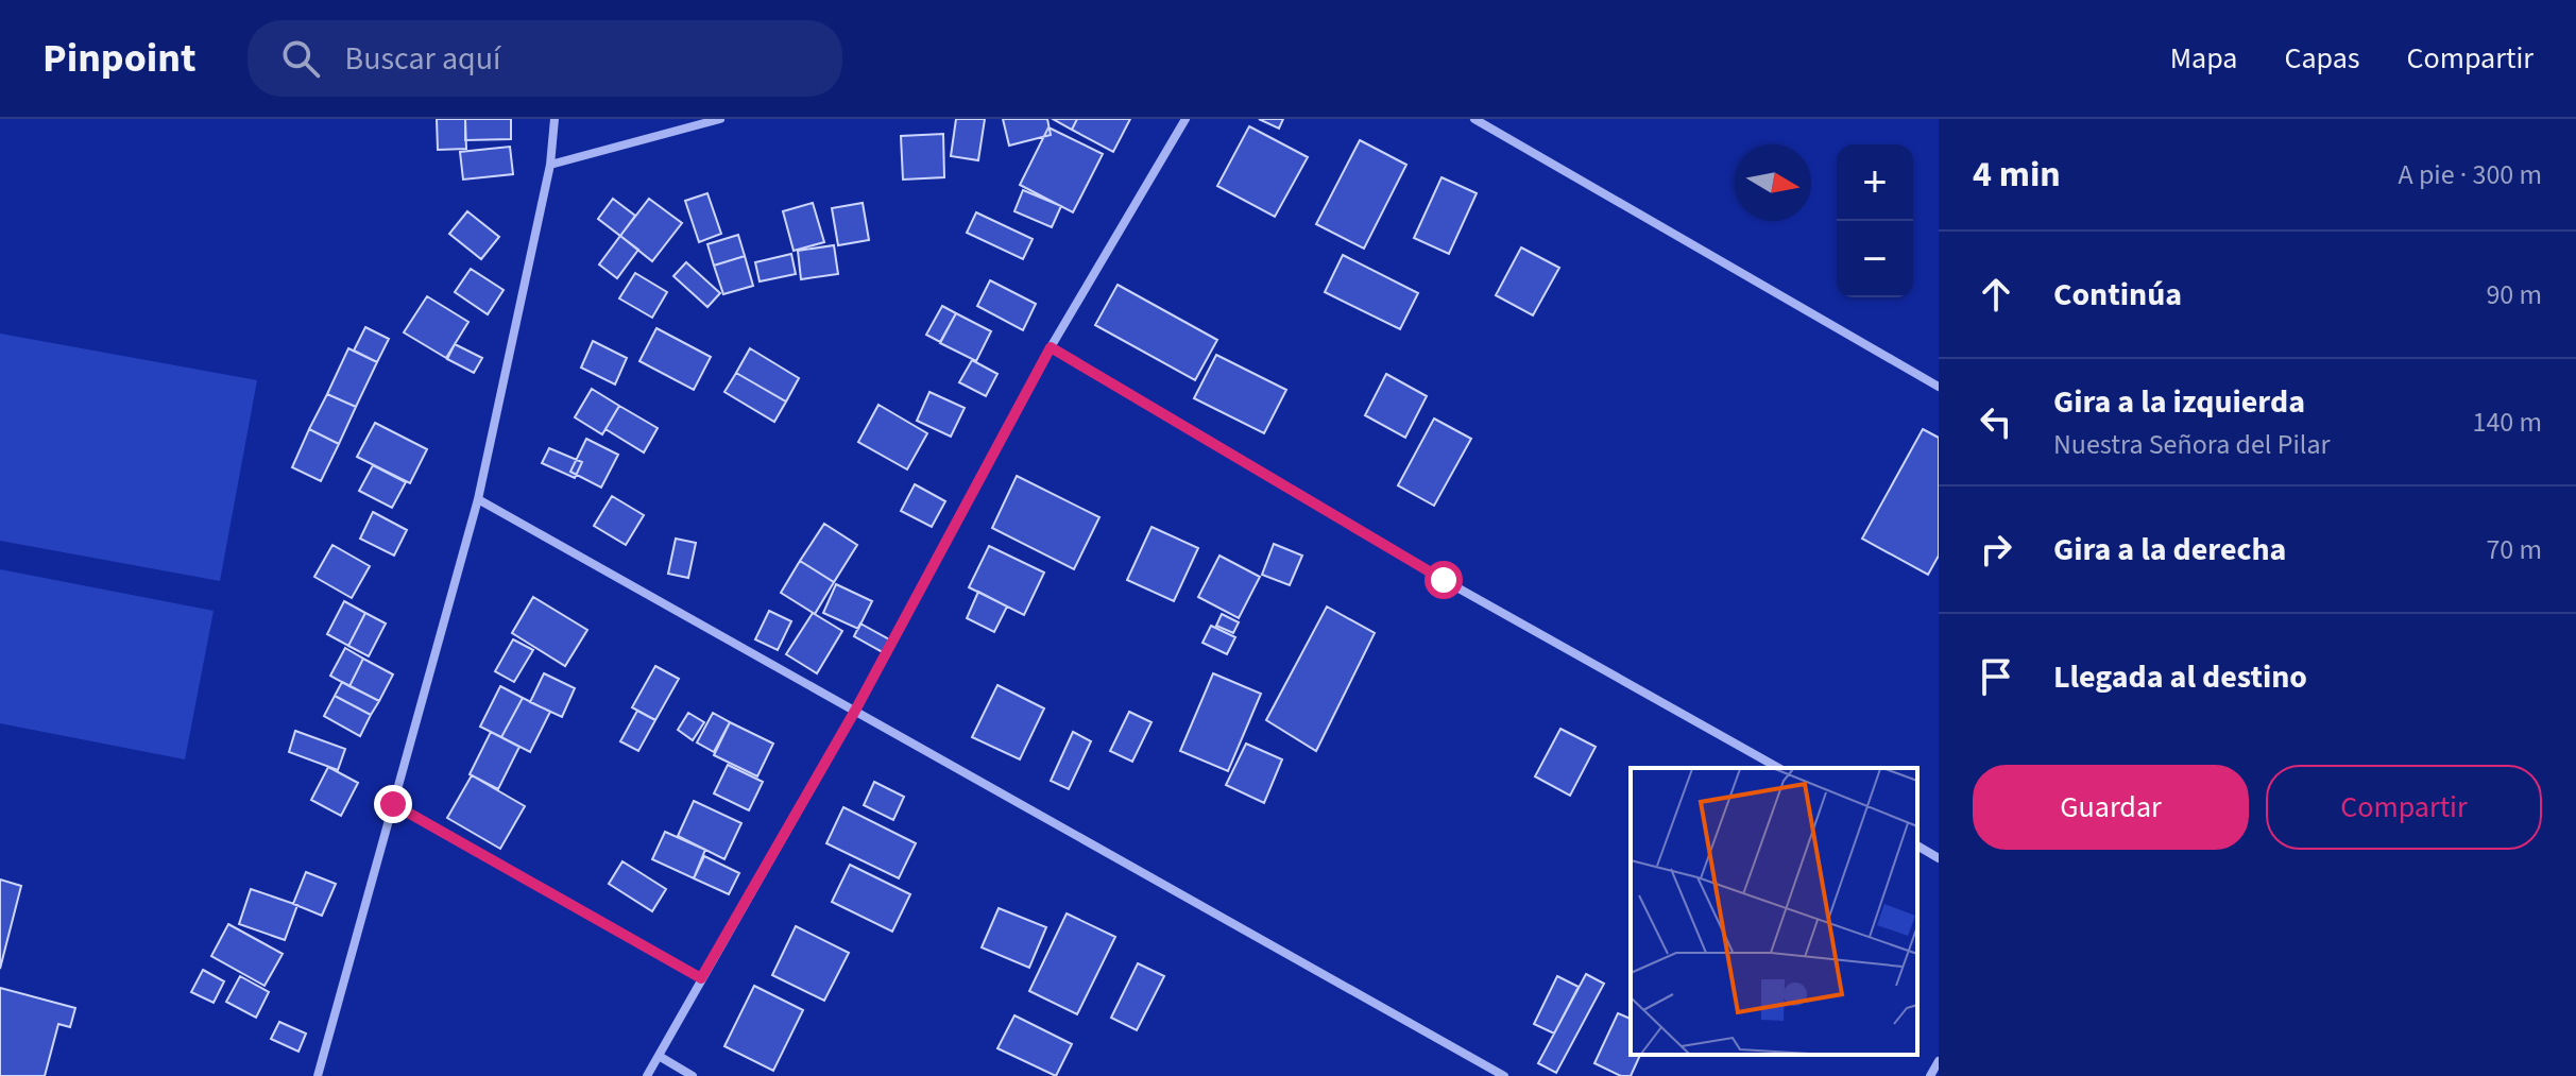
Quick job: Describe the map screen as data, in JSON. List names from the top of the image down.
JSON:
{
  "north": "right",
  "page": {
    "header": "Pinpoint",
    "search": "Buscar aquí",
    "nav": ["Mapa", "Capas", "Compartir"],
    "heading": ["4 min", "A pie · 300 m"],
    "map_buttons": ["+", "−"],
    "list": [
      ["Continúa", "90 m"],
      ["Gira a la izquierda", "Nuestra Señora del Pilar", "140 m"],
      ["Gira a la derecha", "70 m"],
      "Llegada al destino"
    ],
    "buttons": ["Guardar", "Compartir"]
  }
}
